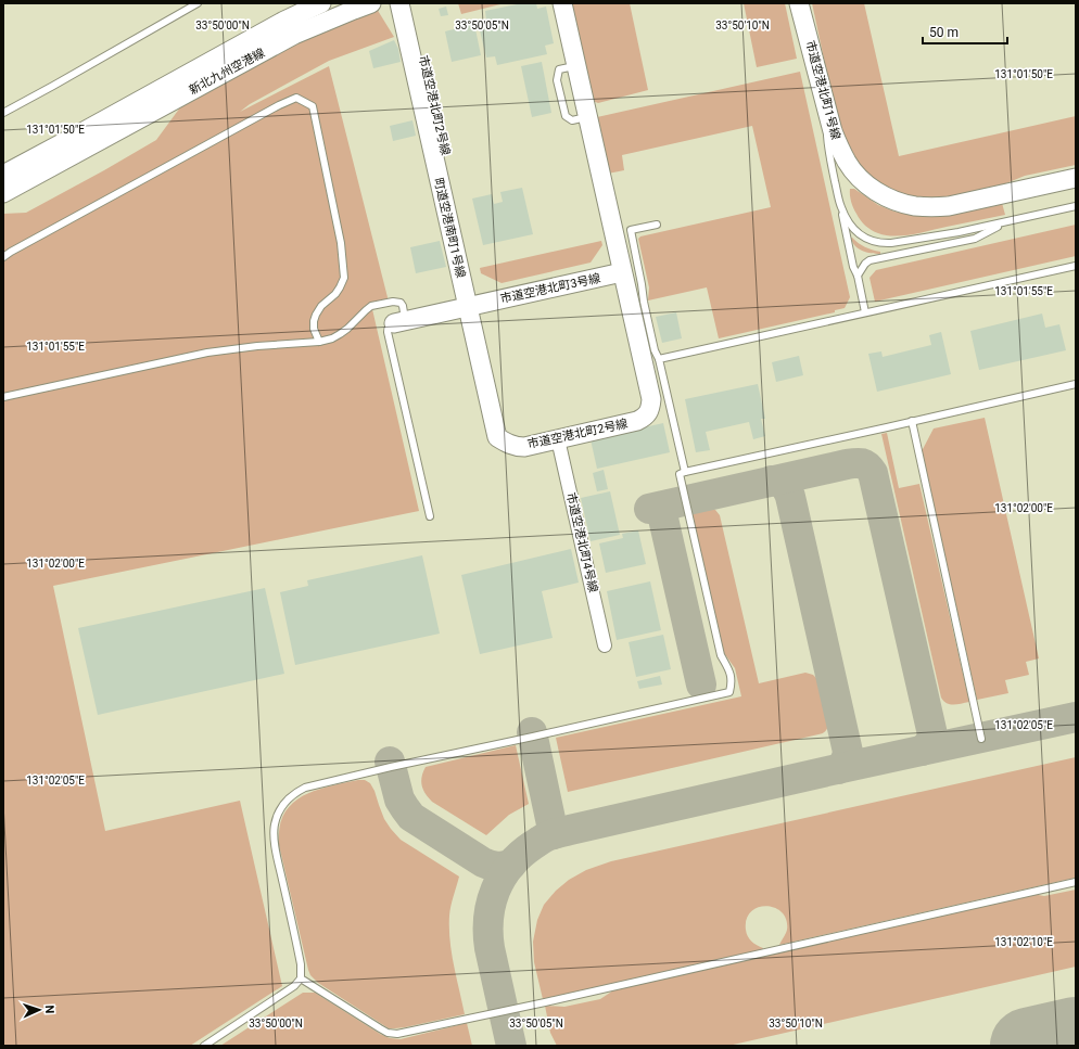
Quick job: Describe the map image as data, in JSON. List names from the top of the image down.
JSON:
{
  "streets": {
    "street": [
      "新北九州空港線",
      "市道空港北町1号線",
      "市道空港北町2号線",
      "町道空港南町1号線",
      "市道空港北町3号線",
      "市道空港北町4号線"
    ]
  },
  "crossings": [
    ["市道空港北町2号線", "町道空港南町1号線"],
    ["市道空港北町2号線", "市道空港北町3号線"],
    ["市道空港北町2号線", "市道空港北町4号線"],
    ["町道空港南町1号線", "市道空港北町3号線"]
  ],
  "scale_bar": "50 m",
  "north": "right",
  "coordinates": [
    "33°50'00\"N",
    "33°50'05\"N",
    "33°50'10\"N",
    "131°01'50\"E",
    "131°01'55\"E",
    "131°02'00\"E",
    "131°02'05\"E",
    "131°02'10\"E"
  ]
}
